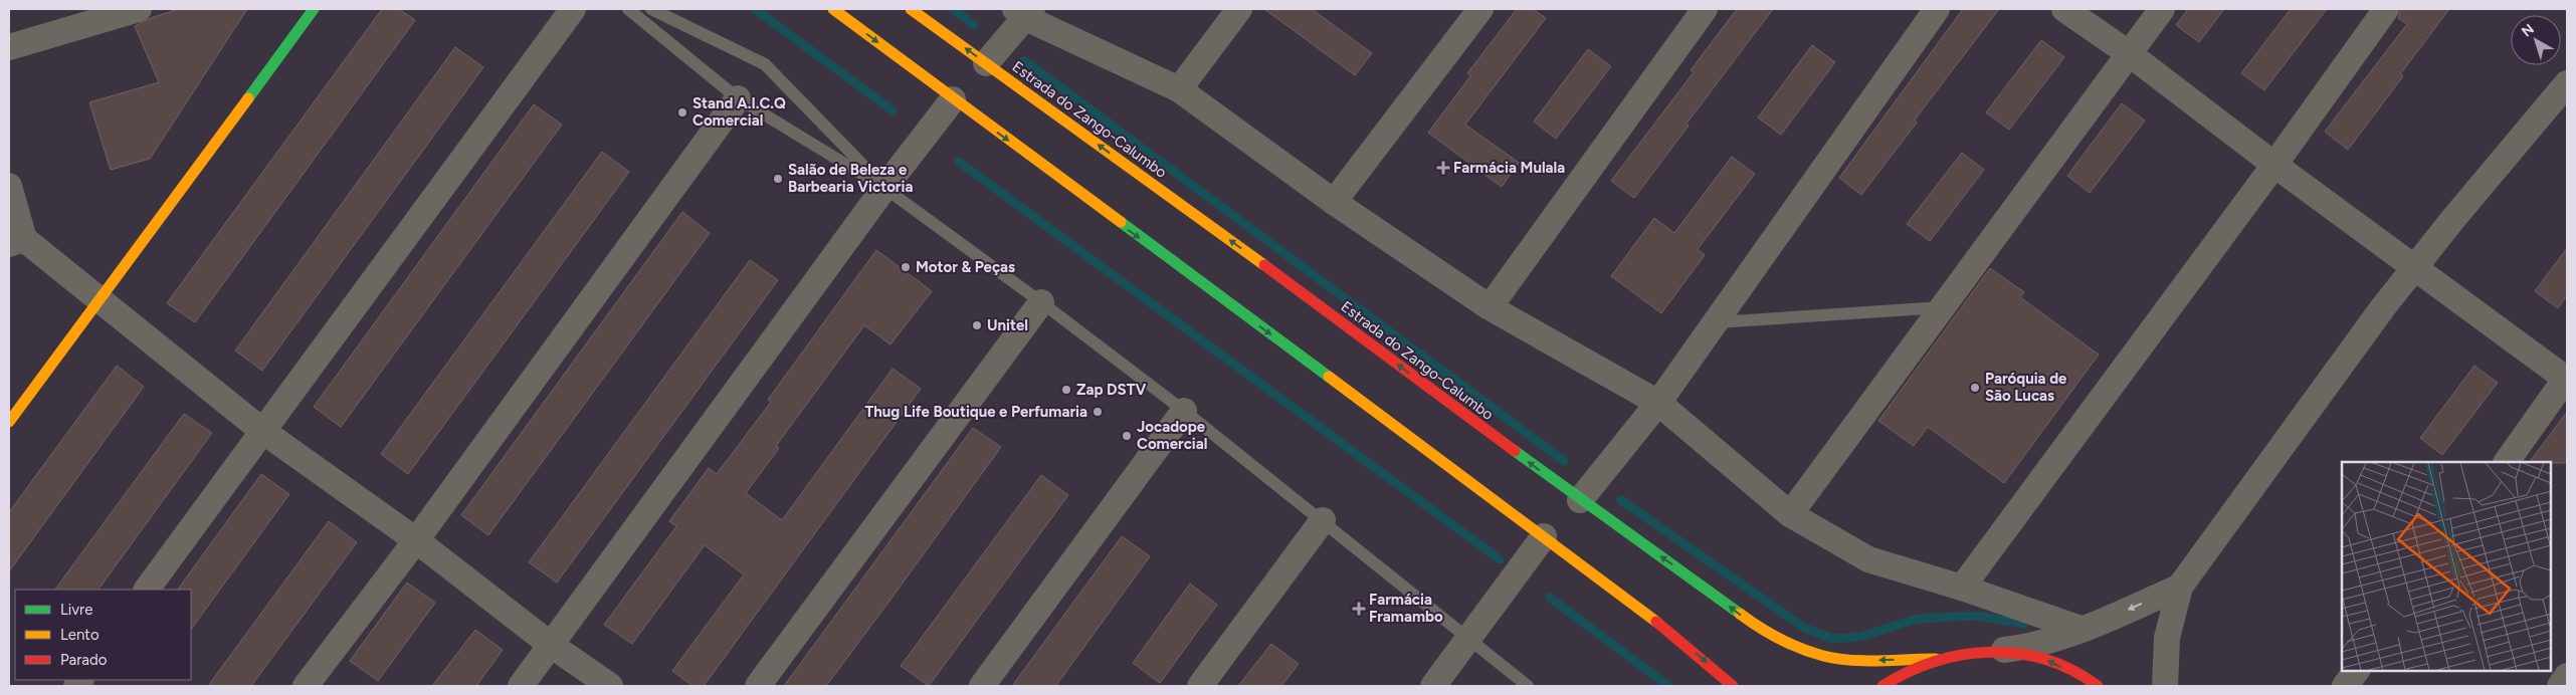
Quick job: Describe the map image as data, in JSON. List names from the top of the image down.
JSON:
{
  "streets": {
    "main road": ["Estrada do Zango-Calumbo"]
  },
  "places": {
    "other": [
      "Stand A.I.C.Q Comercial",
      "Salão de Beleza e Barbearia Victoria",
      "Motor & Peças",
      "Unitel",
      "Paróquia de São Lucas",
      "Zap DSTV",
      "Thug Life Boutique e Perfumaria",
      "Jocadope Comercial"
    ],
    "health": ["Farmácia Mulala", "Farmácia Framambo"]
  },
  "legend": ["Livre", "Lento", "Parado"],
  "north": "top left"
}
